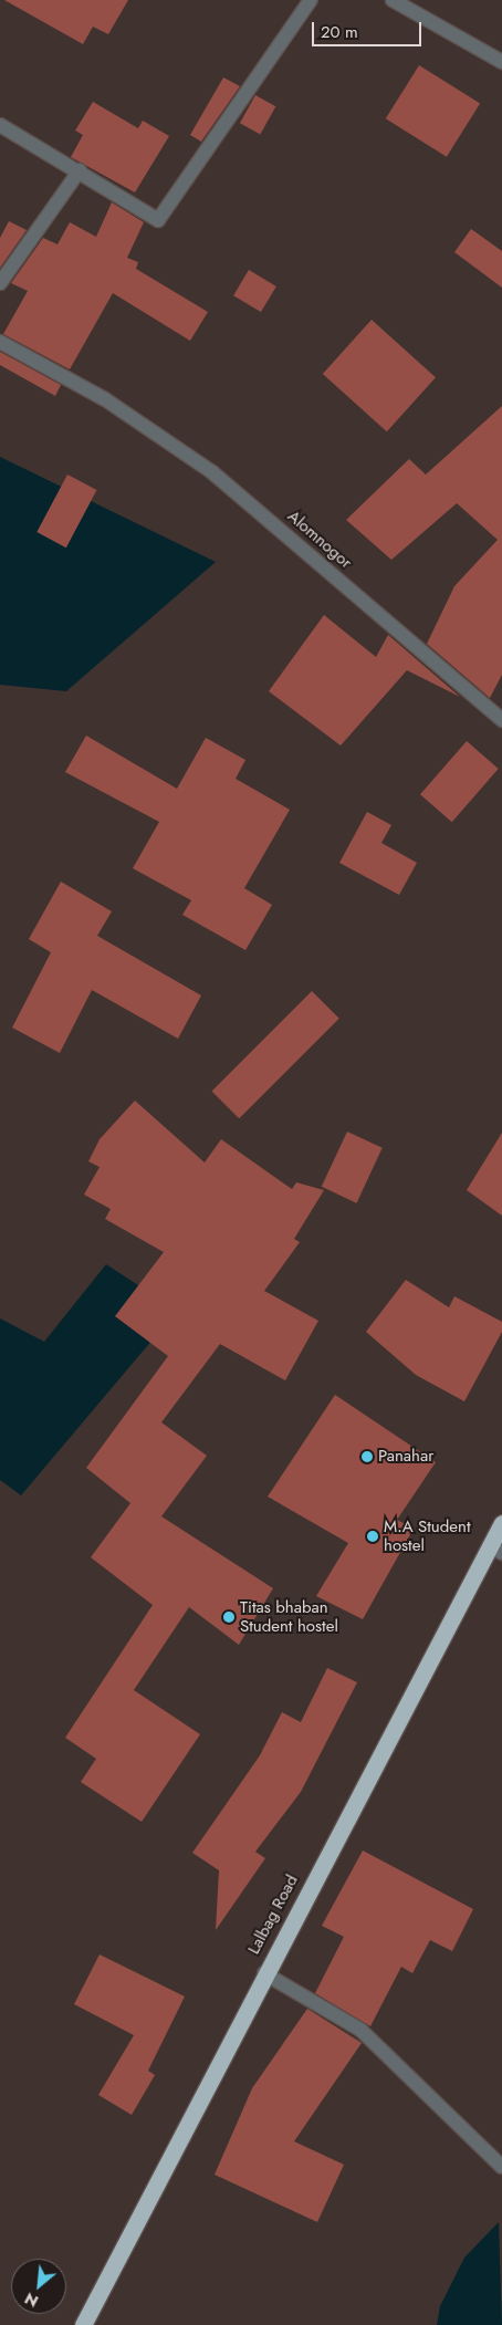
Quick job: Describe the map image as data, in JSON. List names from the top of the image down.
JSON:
{
  "streets": {
    "highway": ["Lalbag Road"],
    "street": ["Alomnogor"]
  },
  "places": ["Panahar", "M.A Student hostel", "Titas bhaban Student hostel"],
  "scale_bar": "20 m",
  "north": "bottom left"
}
